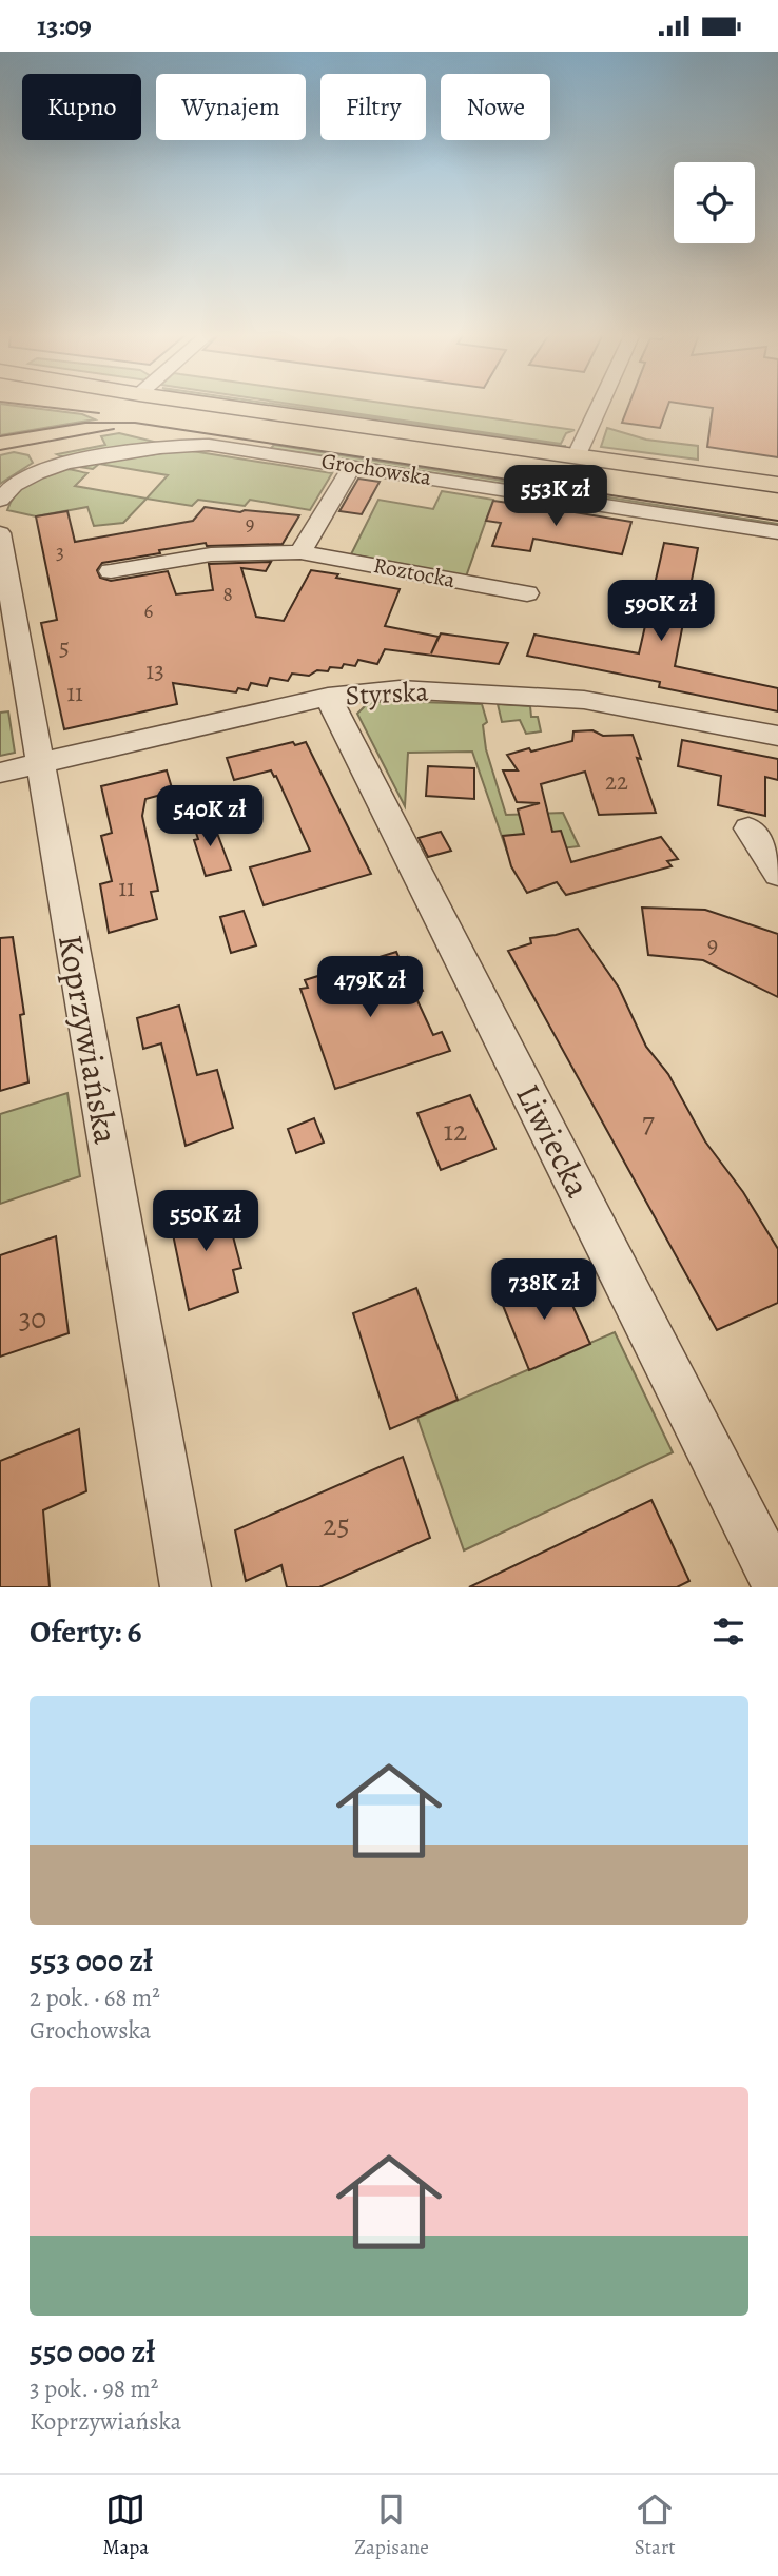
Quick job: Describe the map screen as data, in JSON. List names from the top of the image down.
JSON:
{
  "streets": {
    "main road": ["Grochowska"],
    "street": [
      "Roztocka",
      "Styrska",
      "Koprzywiańska",
      "Liwiecka"
    ]
  },
  "crossings": [
    ["Styrska", "Koprzywiańska"],
    ["Styrska", "Liwiecka"]
  ],
  "house_numbers": [
    "9",
    "3",
    "8",
    "6",
    "5",
    "13",
    "11",
    "22",
    "11",
    "9",
    "7",
    "12",
    "30",
    "25"
  ],
  "page": {
    "status": "13:09",
    "chip": [
      "Kupno",
      "Wynajem",
      "Filtry",
      "Nowe"
    ],
    "price": [
      "553K zł",
      "590K zł",
      "540K zł",
      "479K zł",
      "550K zł",
      "738K zł"
    ],
    "heading": "Oferty: 6",
    "list": [
      {
        "name": "553 000 zł",
        "note": "2 pok. · 68 m² · Grochowska"
      },
      {
        "name": "550 000 zł",
        "note": "3 pok. · 98 m² · Koprzywiańska"
      }
    ],
    "tabs": ["Mapa", "Zapisane", "Start"]
  }
}
